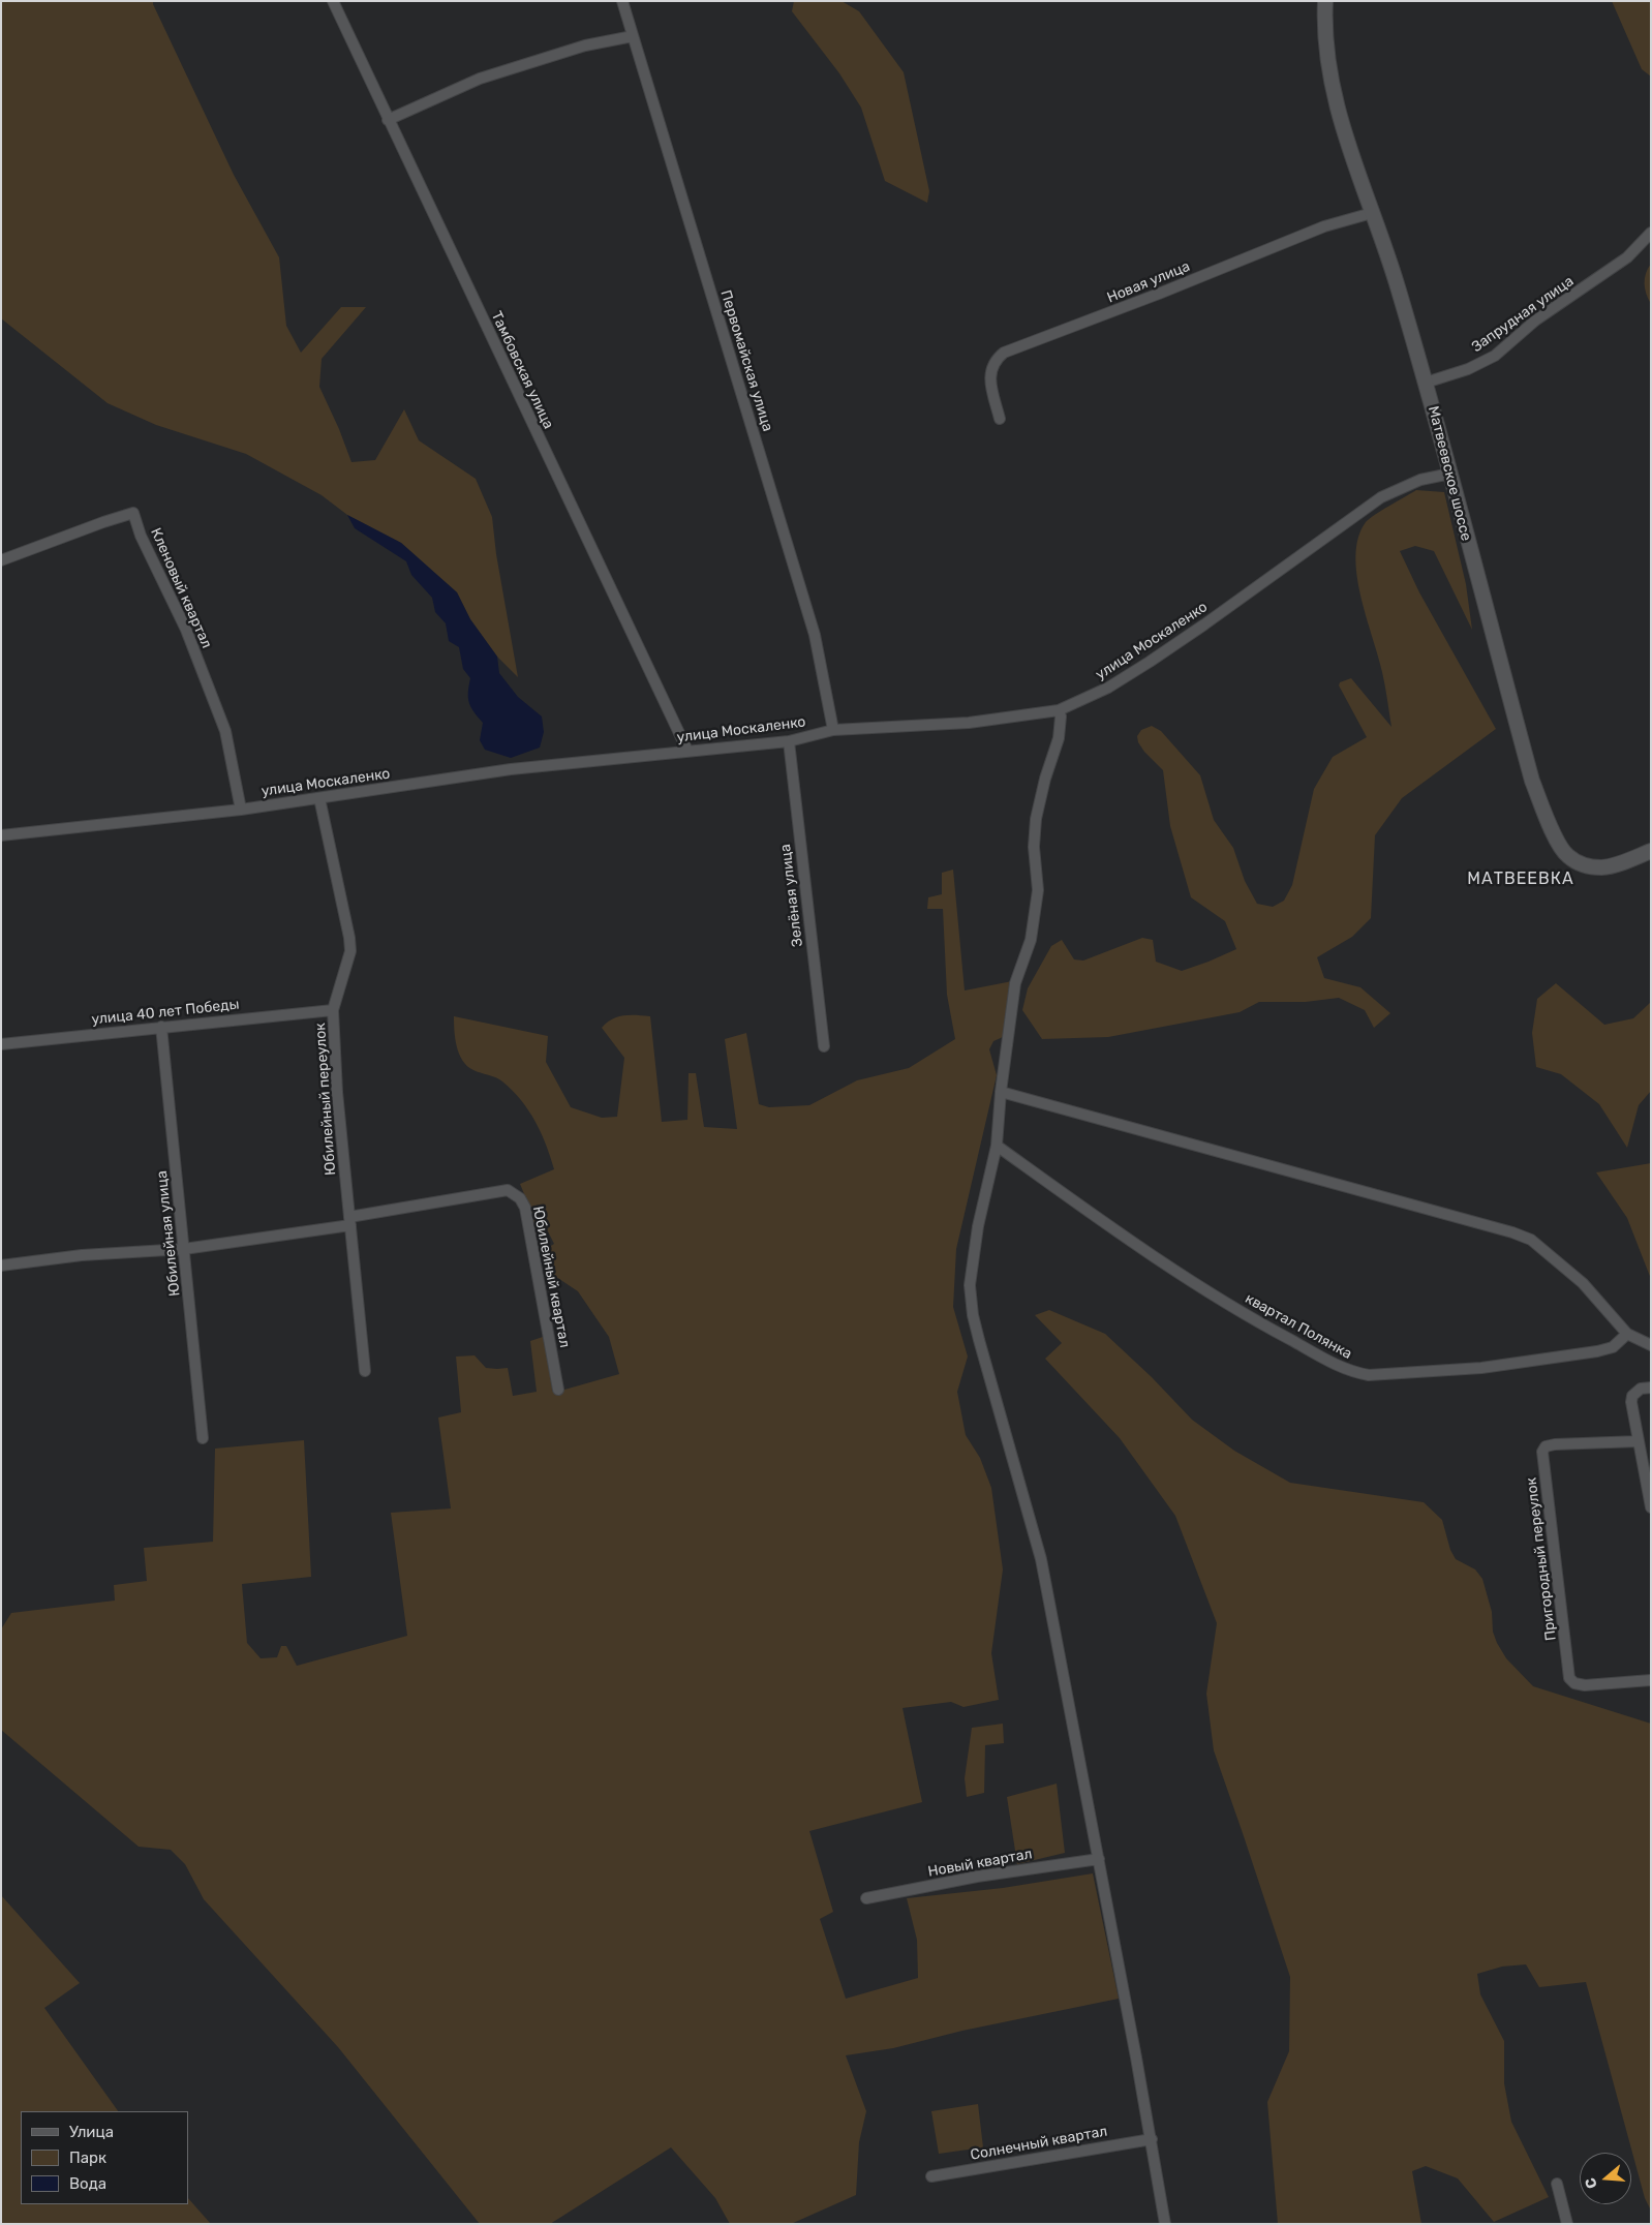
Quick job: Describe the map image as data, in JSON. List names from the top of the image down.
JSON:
{
  "streets": {
    "main road": ["Матвеевское шоссе"],
    "street": [
      "Новая улица",
      "Запрудная улица",
      "Первомайская улица",
      "Тамбовская улица",
      "Кленовый квартал",
      "улица Москаленко",
      "Зелёная улица",
      "улица 40 лет Победы",
      "Юбилейный переулок",
      "Юбилейная улица",
      "Юбилейный квартал",
      "квартал Полянка",
      "Пригородный переулок",
      "Новый квартал",
      "Солнечный квартал"
    ]
  },
  "crossings": [
    ["Новая улица", "Матвеевское шоссе"],
    ["Запрудная улица", "Матвеевское шоссе"],
    ["Первомайская улица", "улица Москаленко"],
    ["Тамбовская улица", "улица Москаленко"],
    ["Матвеевское шоссе", "улица Москаленко"],
    ["Кленовый квартал", "улица Москаленко"],
    ["улица Москаленко", "Зелёная улица"],
    ["улица Москаленко", "Юбилейный переулок"],
    ["улица 40 лет Победы", "Юбилейный переулок"],
    ["улица 40 лет Победы", "Юбилейная улица"],
    ["Юбилейный переулок", "Юбилейный квартал"],
    ["Юбилейная улица", "Юбилейный квартал"]
  ],
  "districts": ["МАТВЕЕВКА"],
  "legend": ["Улица", "Парк", "Вода"],
  "north": "left"
}
